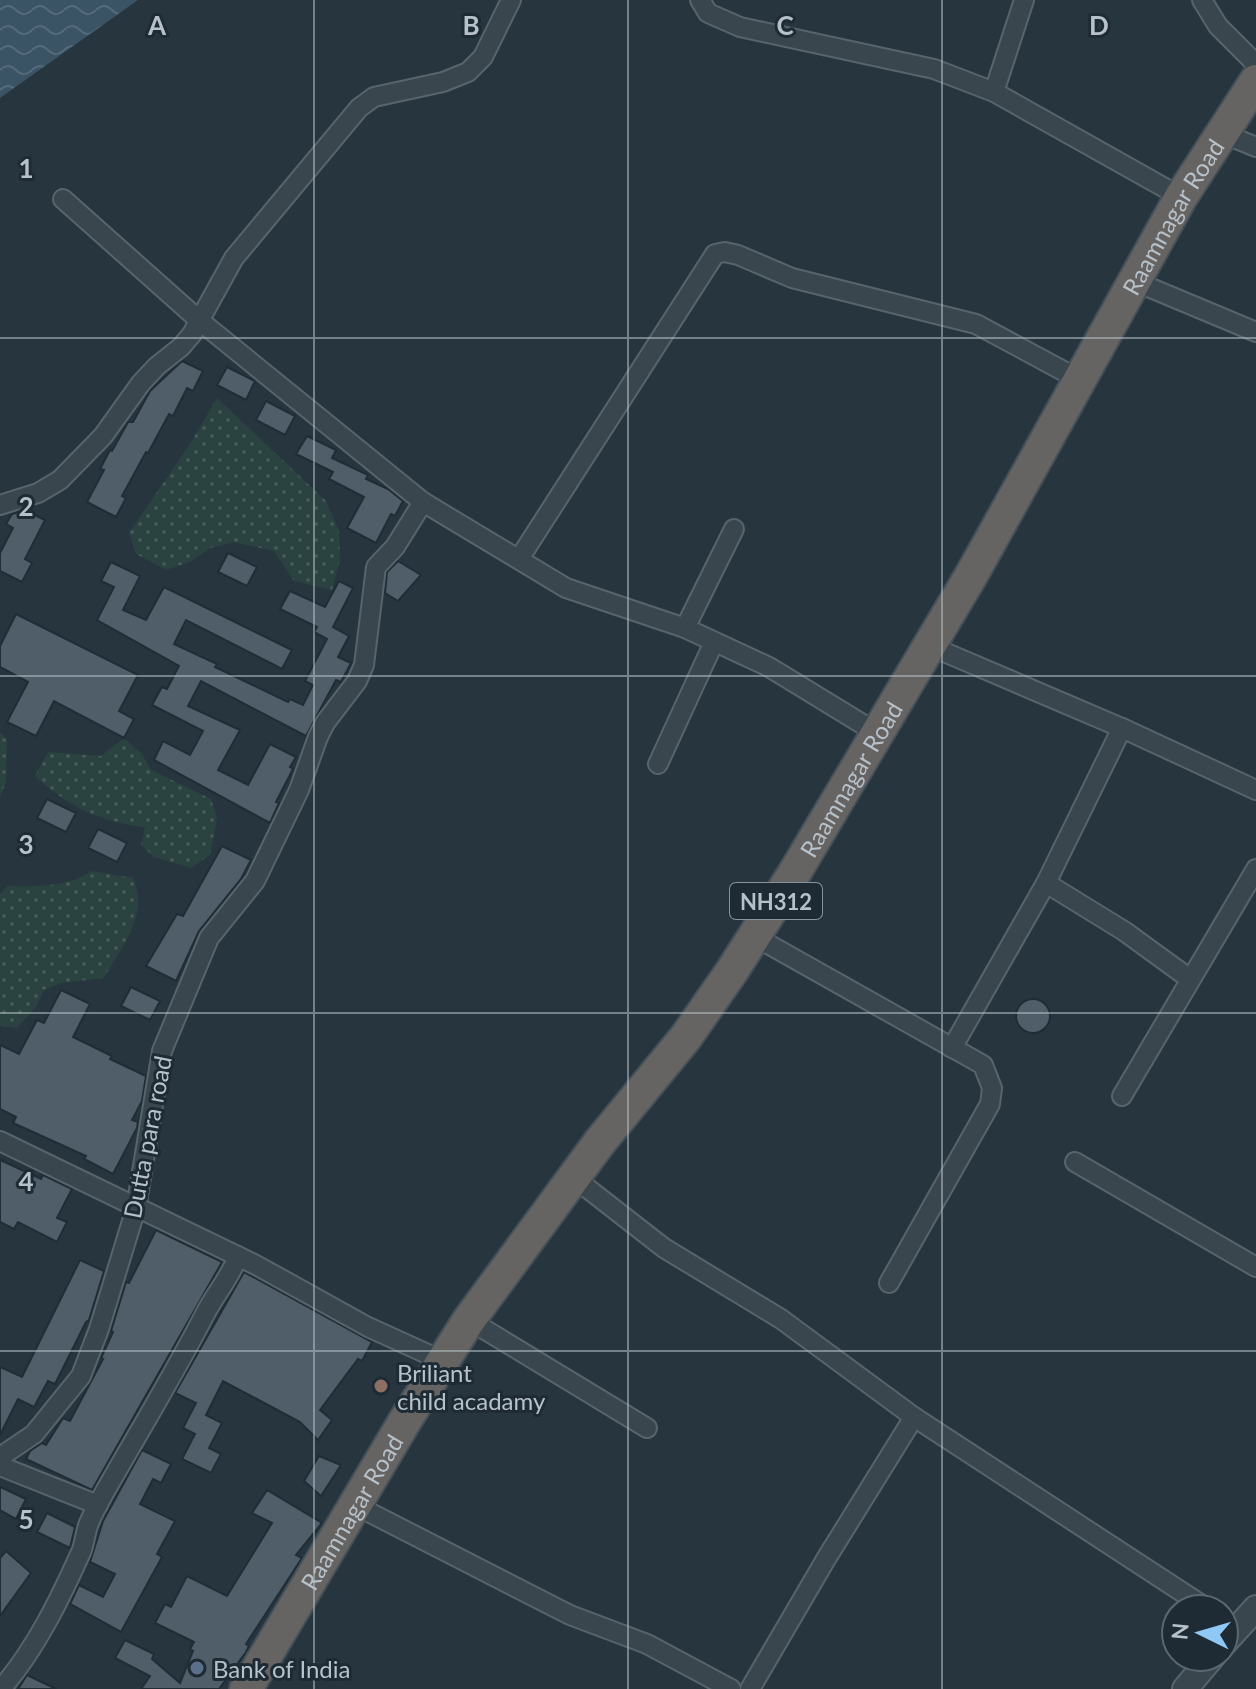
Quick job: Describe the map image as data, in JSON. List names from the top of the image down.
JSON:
{
  "streets": {
    "highway": ["Raamnagar Road", "NH312"],
    "street": ["Dutta para road"]
  },
  "places": ["Briliant child acadamy", "Bank of India"],
  "north": "left",
  "grid": {
    "columns": [
      "A",
      "B",
      "C",
      "D"
    ],
    "rows": [
      "1",
      "2",
      "3",
      "4",
      "5"
    ]
  }
}
